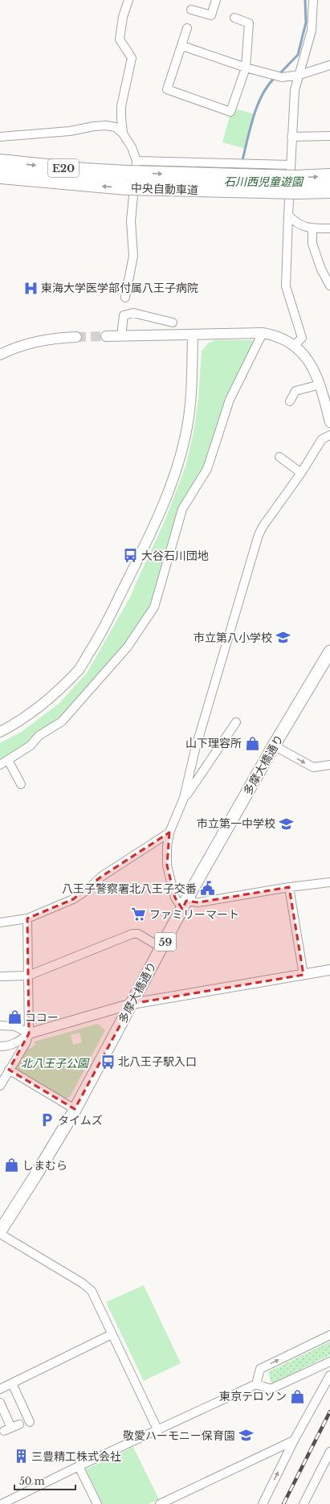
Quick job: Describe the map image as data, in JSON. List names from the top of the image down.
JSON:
{
  "streets": {
    "highway": ["E20", "中央自動車道"],
    "main road": ["多摩大橋通り", "59"]
  },
  "parks": ["石川西児童遊園", "北八王子公園"],
  "places": {
    "hospital": ["東海大学医学部付属八王子病院"],
    "bus stop": ["大谷石川団地", "北八王子駅入口"],
    "school or university": ["市立第八小学校", "市立第一中学校", "敬愛ハーモニー保育園"],
    "shop": [
      "山下理容所",
      "ココー",
      "しまむら",
      "東京テロソン"
    ],
    "public building": ["八王子警察署北八王子交番"],
    "supermarket": ["ファミリーマート"],
    "parking": ["タイムズ"],
    "building": ["三豊精工株式会社"]
  },
  "scale_bar": "50 m"
}
